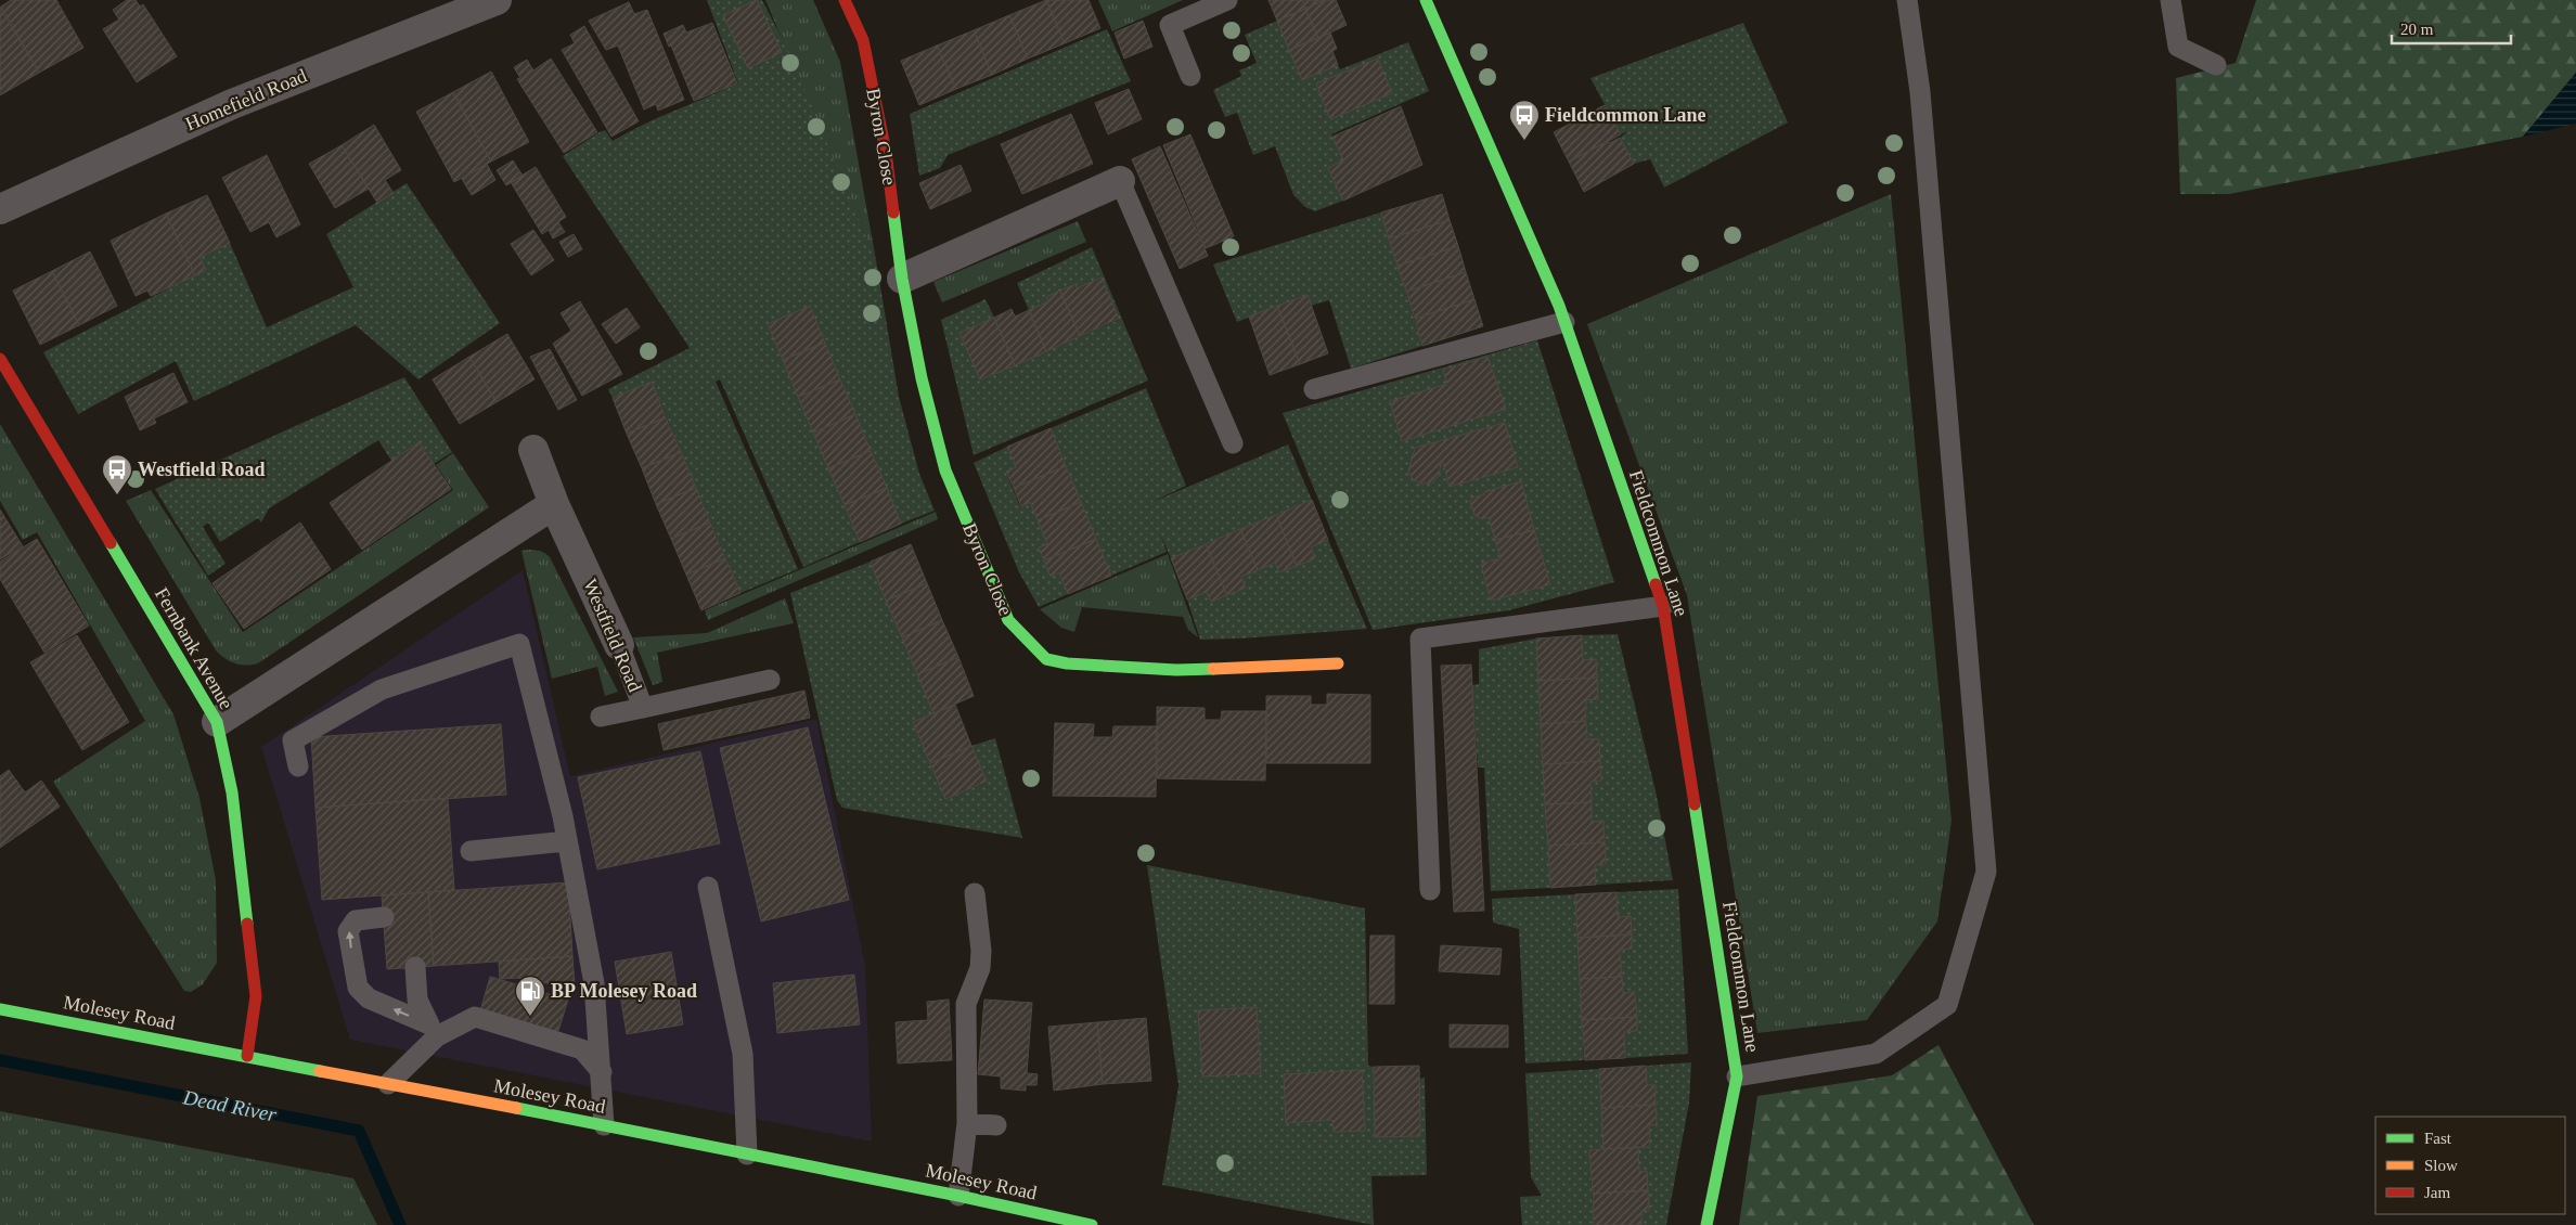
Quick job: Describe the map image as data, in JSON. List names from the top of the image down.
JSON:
{
  "streets": {
    "street": [
      "Homefield Road",
      "Byron Close",
      "Fieldcommon Lane",
      "Westfield Road",
      "Fernbank Avenue",
      "Molesey Road"
    ]
  },
  "crossings": [
    ["Fernbank Avenue", "Molesey Road"]
  ],
  "water": ["Dead River"],
  "places": {
    "bus stop": ["Fieldcommon Lane", "Westfield Road"],
    "fuel station": ["BP Molesey Road"]
  },
  "legend": ["Fast", "Slow", "Jam"],
  "scale_bar": "20 m"
}
